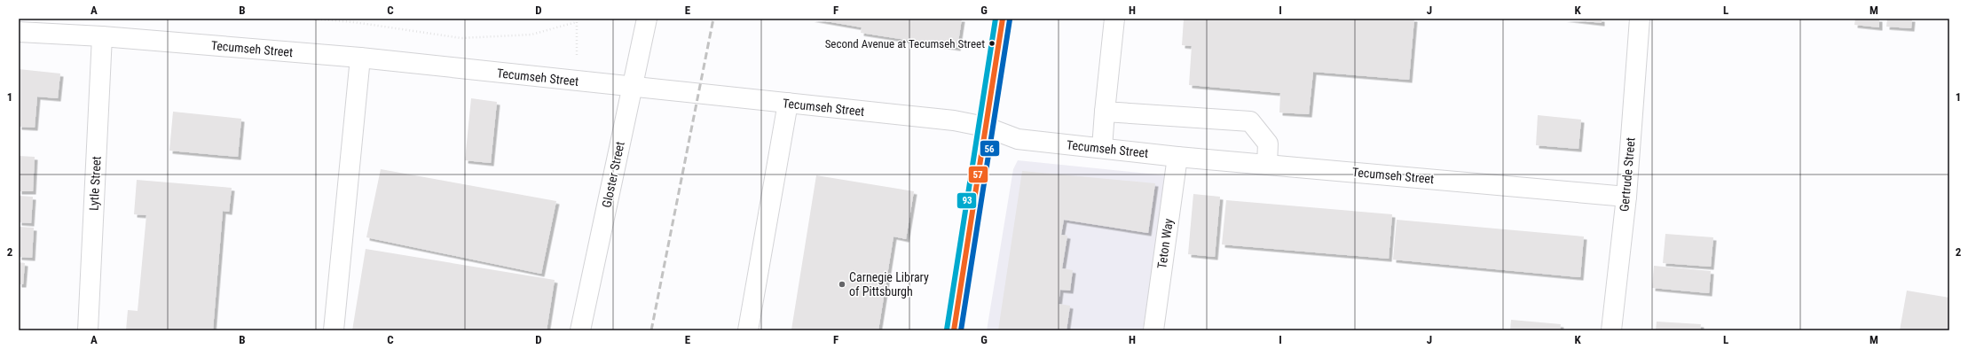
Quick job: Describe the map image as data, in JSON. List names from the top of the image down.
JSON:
{
  "streets": {
    "street": [
      "Tecumseh Street",
      "Gloster Street",
      "Gertrude Street",
      "Lytle Street",
      "Teton Way"
    ]
  },
  "crossings": [
    ["Tecumseh Street", "Gloster Street"],
    ["Tecumseh Street", "Gertrude Street"],
    ["Tecumseh Street", "Lytle Street"],
    ["Tecumseh Street", "Teton Way"]
  ],
  "places": ["Second Avenue at Tecumseh Street", "Carnegie Library of Pittsburgh"],
  "lines": ["transit line 57", "transit line 93", "transit line 56"],
  "grid": {
    "columns": [
      "A",
      "B",
      "C",
      "D",
      "E",
      "F",
      "G",
      "H",
      "I",
      "J",
      "K",
      "L",
      "M"
    ],
    "rows": ["1", "2"]
  }
}
